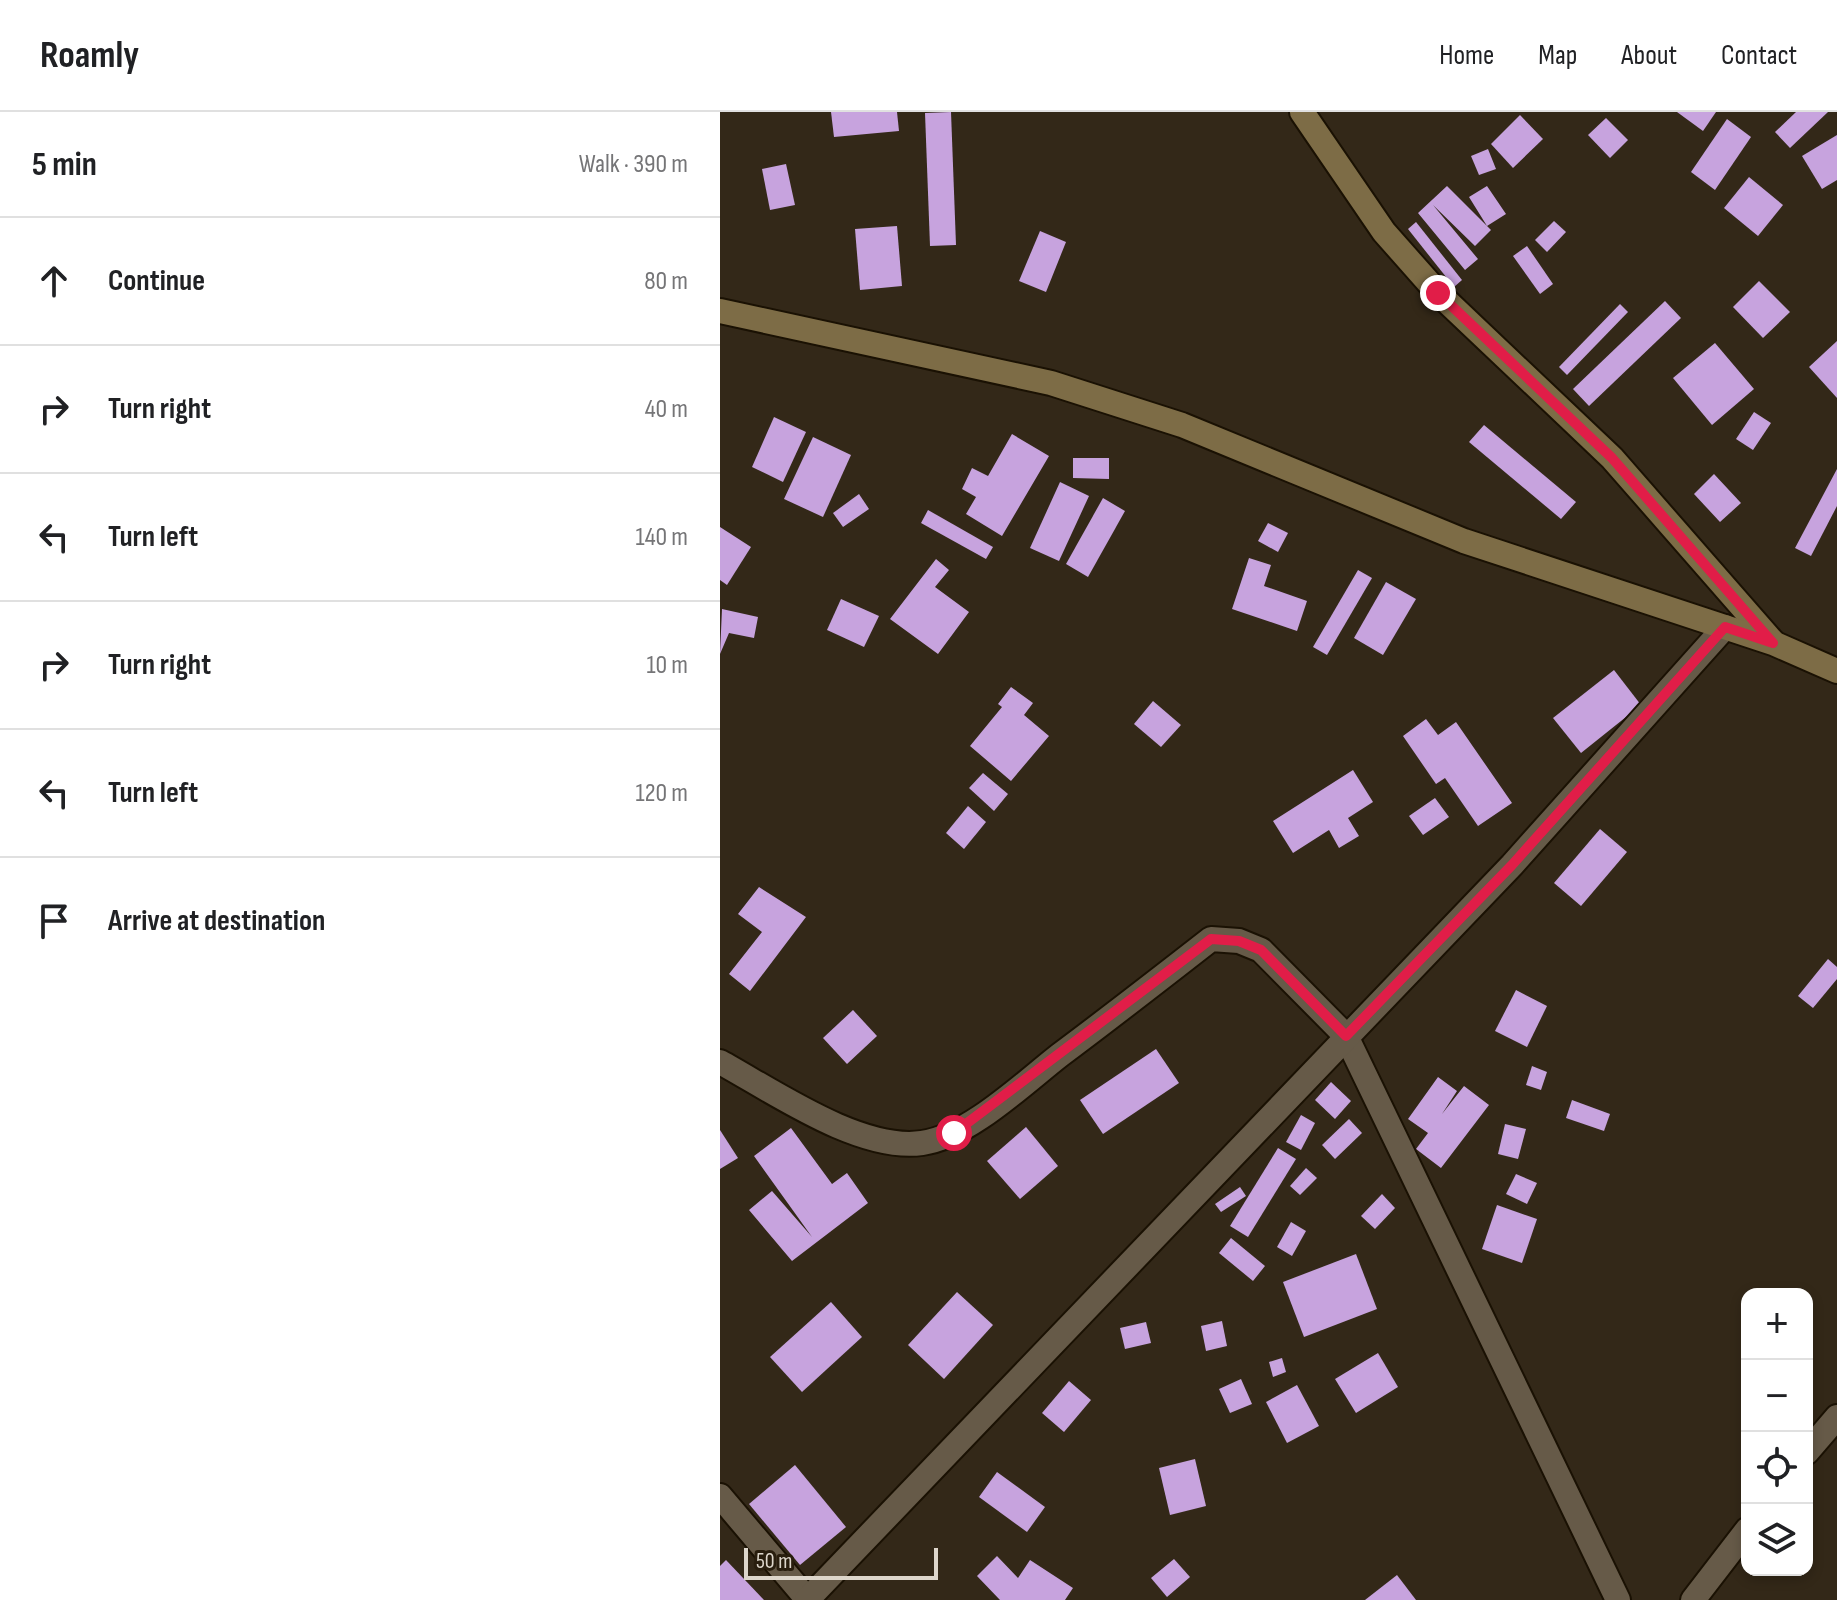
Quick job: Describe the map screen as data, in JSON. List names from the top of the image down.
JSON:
{
  "scale_bar": "50 m",
  "page": {
    "header": "Roamly",
    "nav": [
      "Home",
      "Map",
      "About",
      "Contact"
    ],
    "heading": ["5 min", "Walk · 390 m"],
    "list": [
      ["Continue", "80 m"],
      ["Turn right", "40 m"],
      ["Turn left", "140 m"],
      ["Turn right", "10 m"],
      ["Turn left", "120 m"],
      "Arrive at destination"
    ],
    "map_buttons": ["+", "−"],
    "scale": "50 m"
  }
}
